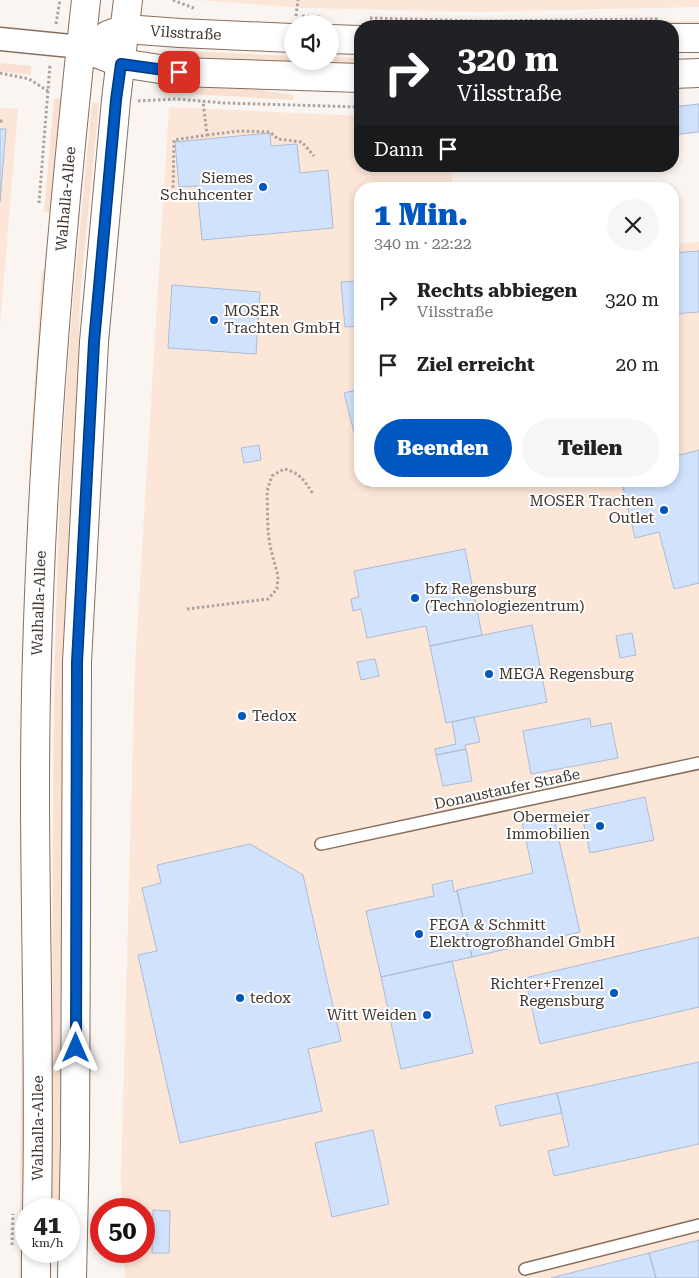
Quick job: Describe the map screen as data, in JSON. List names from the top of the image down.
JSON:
{
  "streets": {
    "main road": ["Vilsstraße", "Walhalla-Allee"],
    "lane": ["Donaustaufer Straße"]
  },
  "crossings": [
    ["Vilsstraße", "Walhalla-Allee"]
  ],
  "places": [
    "Siemes Schuhcenter",
    "MOSER Trachten GmbH",
    "MOSER Trachten Outlet",
    "bfz Regensburg (Technologiezentrum)",
    "MEGA Regensburg",
    "Tedox",
    "Obermeier Immobilien",
    "FEGA & Schmitt Elektrogroßhandel GmbH",
    "Richter+Frenzel Regensburg",
    "tedox",
    "Witt Weiden"
  ],
  "page": {
    "turn": ["320 m", "Vilsstraße"],
    "then": "Dann",
    "heading": ["1 Min.", "340 m · 22:22"],
    "list": [
      {
        "name": "Rechts abbiegen",
        "note": "Vilsstraße",
        "value": "320 m"
      },
      {
        "name": "Ziel erreicht",
        "value": "20 m"
      }
    ],
    "buttons": ["Beenden", "Teilen"],
    "speed": "41 km/h",
    "limit": "50"
  }
}
